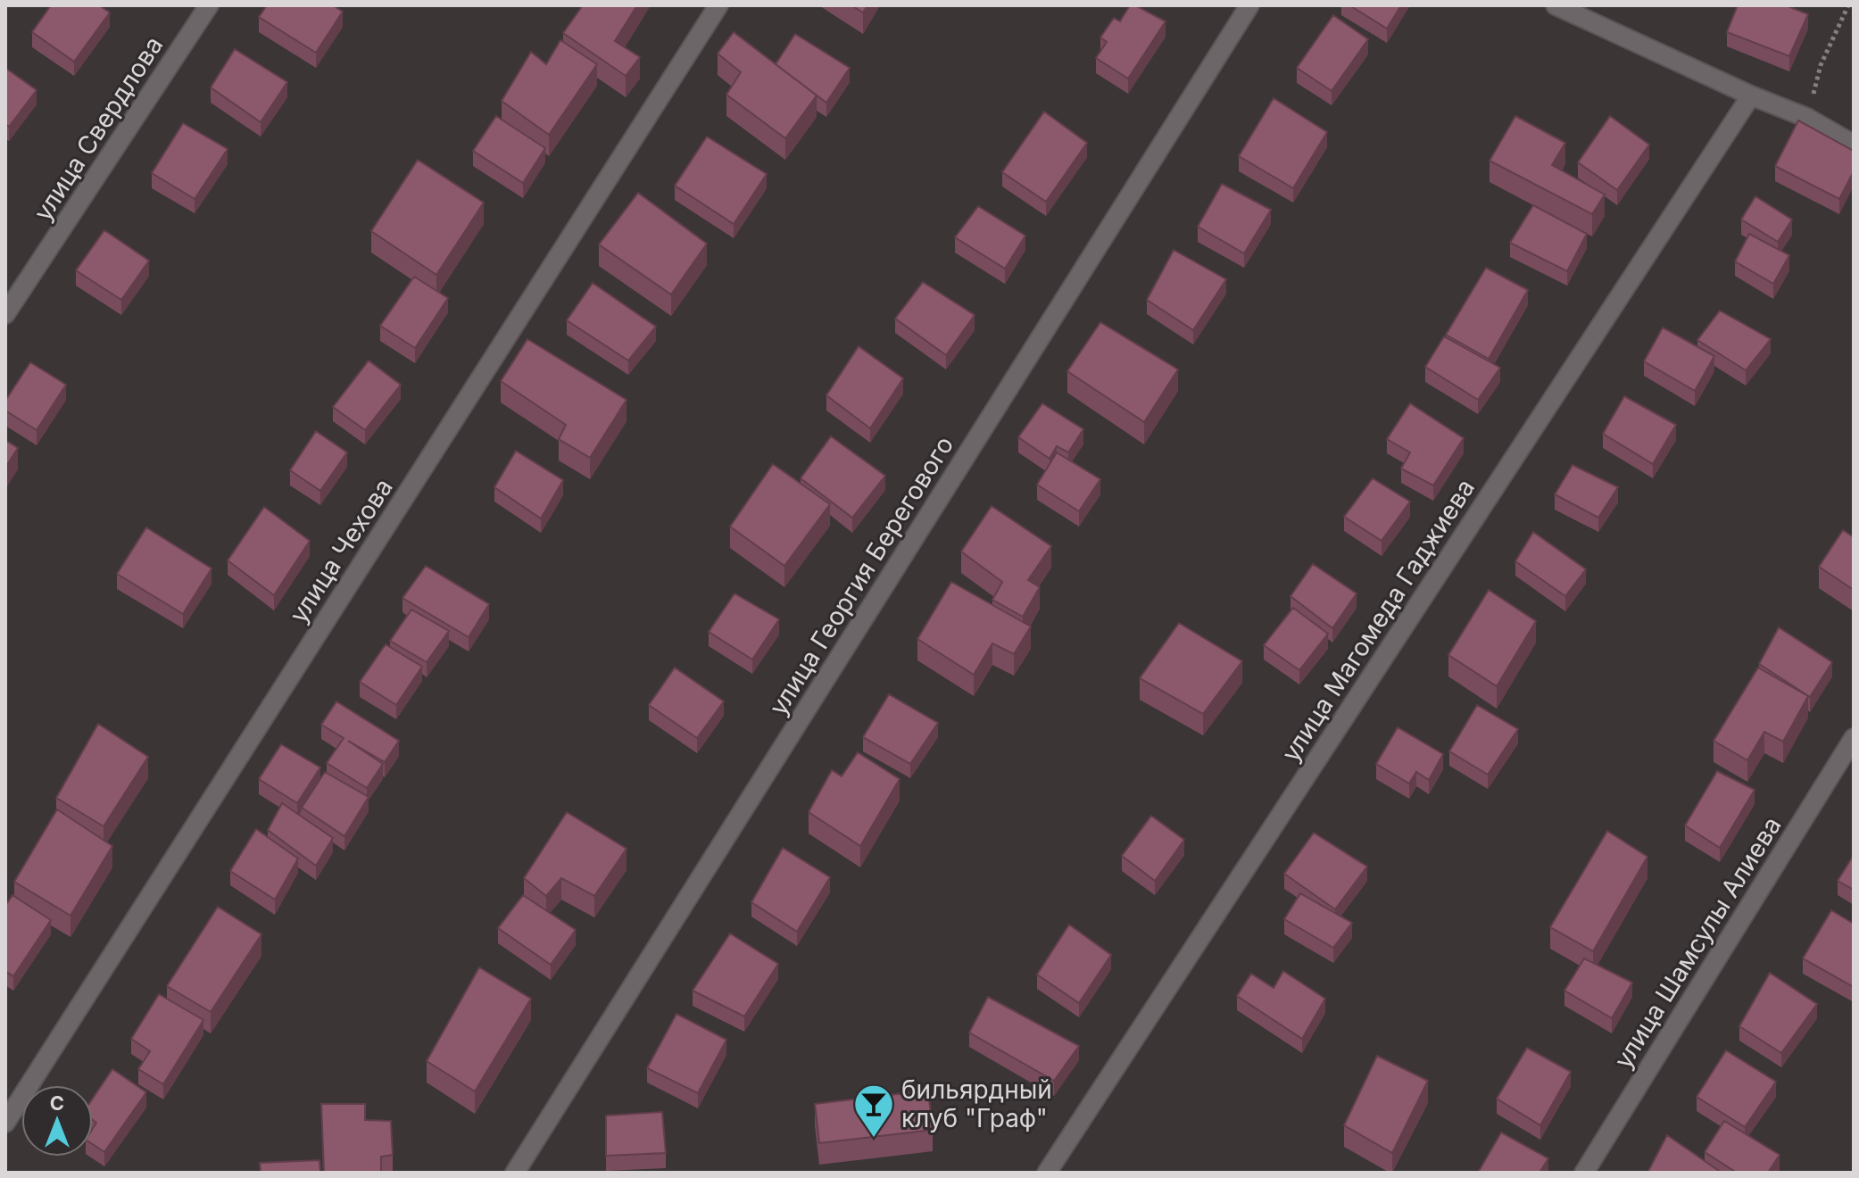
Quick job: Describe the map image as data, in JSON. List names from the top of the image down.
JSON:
{
  "streets": {
    "street": [
      "улица Свердлова",
      "улица Чехова",
      "улица Георгия Берегового",
      "улица Магомеда Гаджиева",
      "улица Шамсулы Алиева"
    ]
  },
  "places": {
    "bar": ["бильярдный клуб \"Граф\""]
  },
  "north": "top"
}
